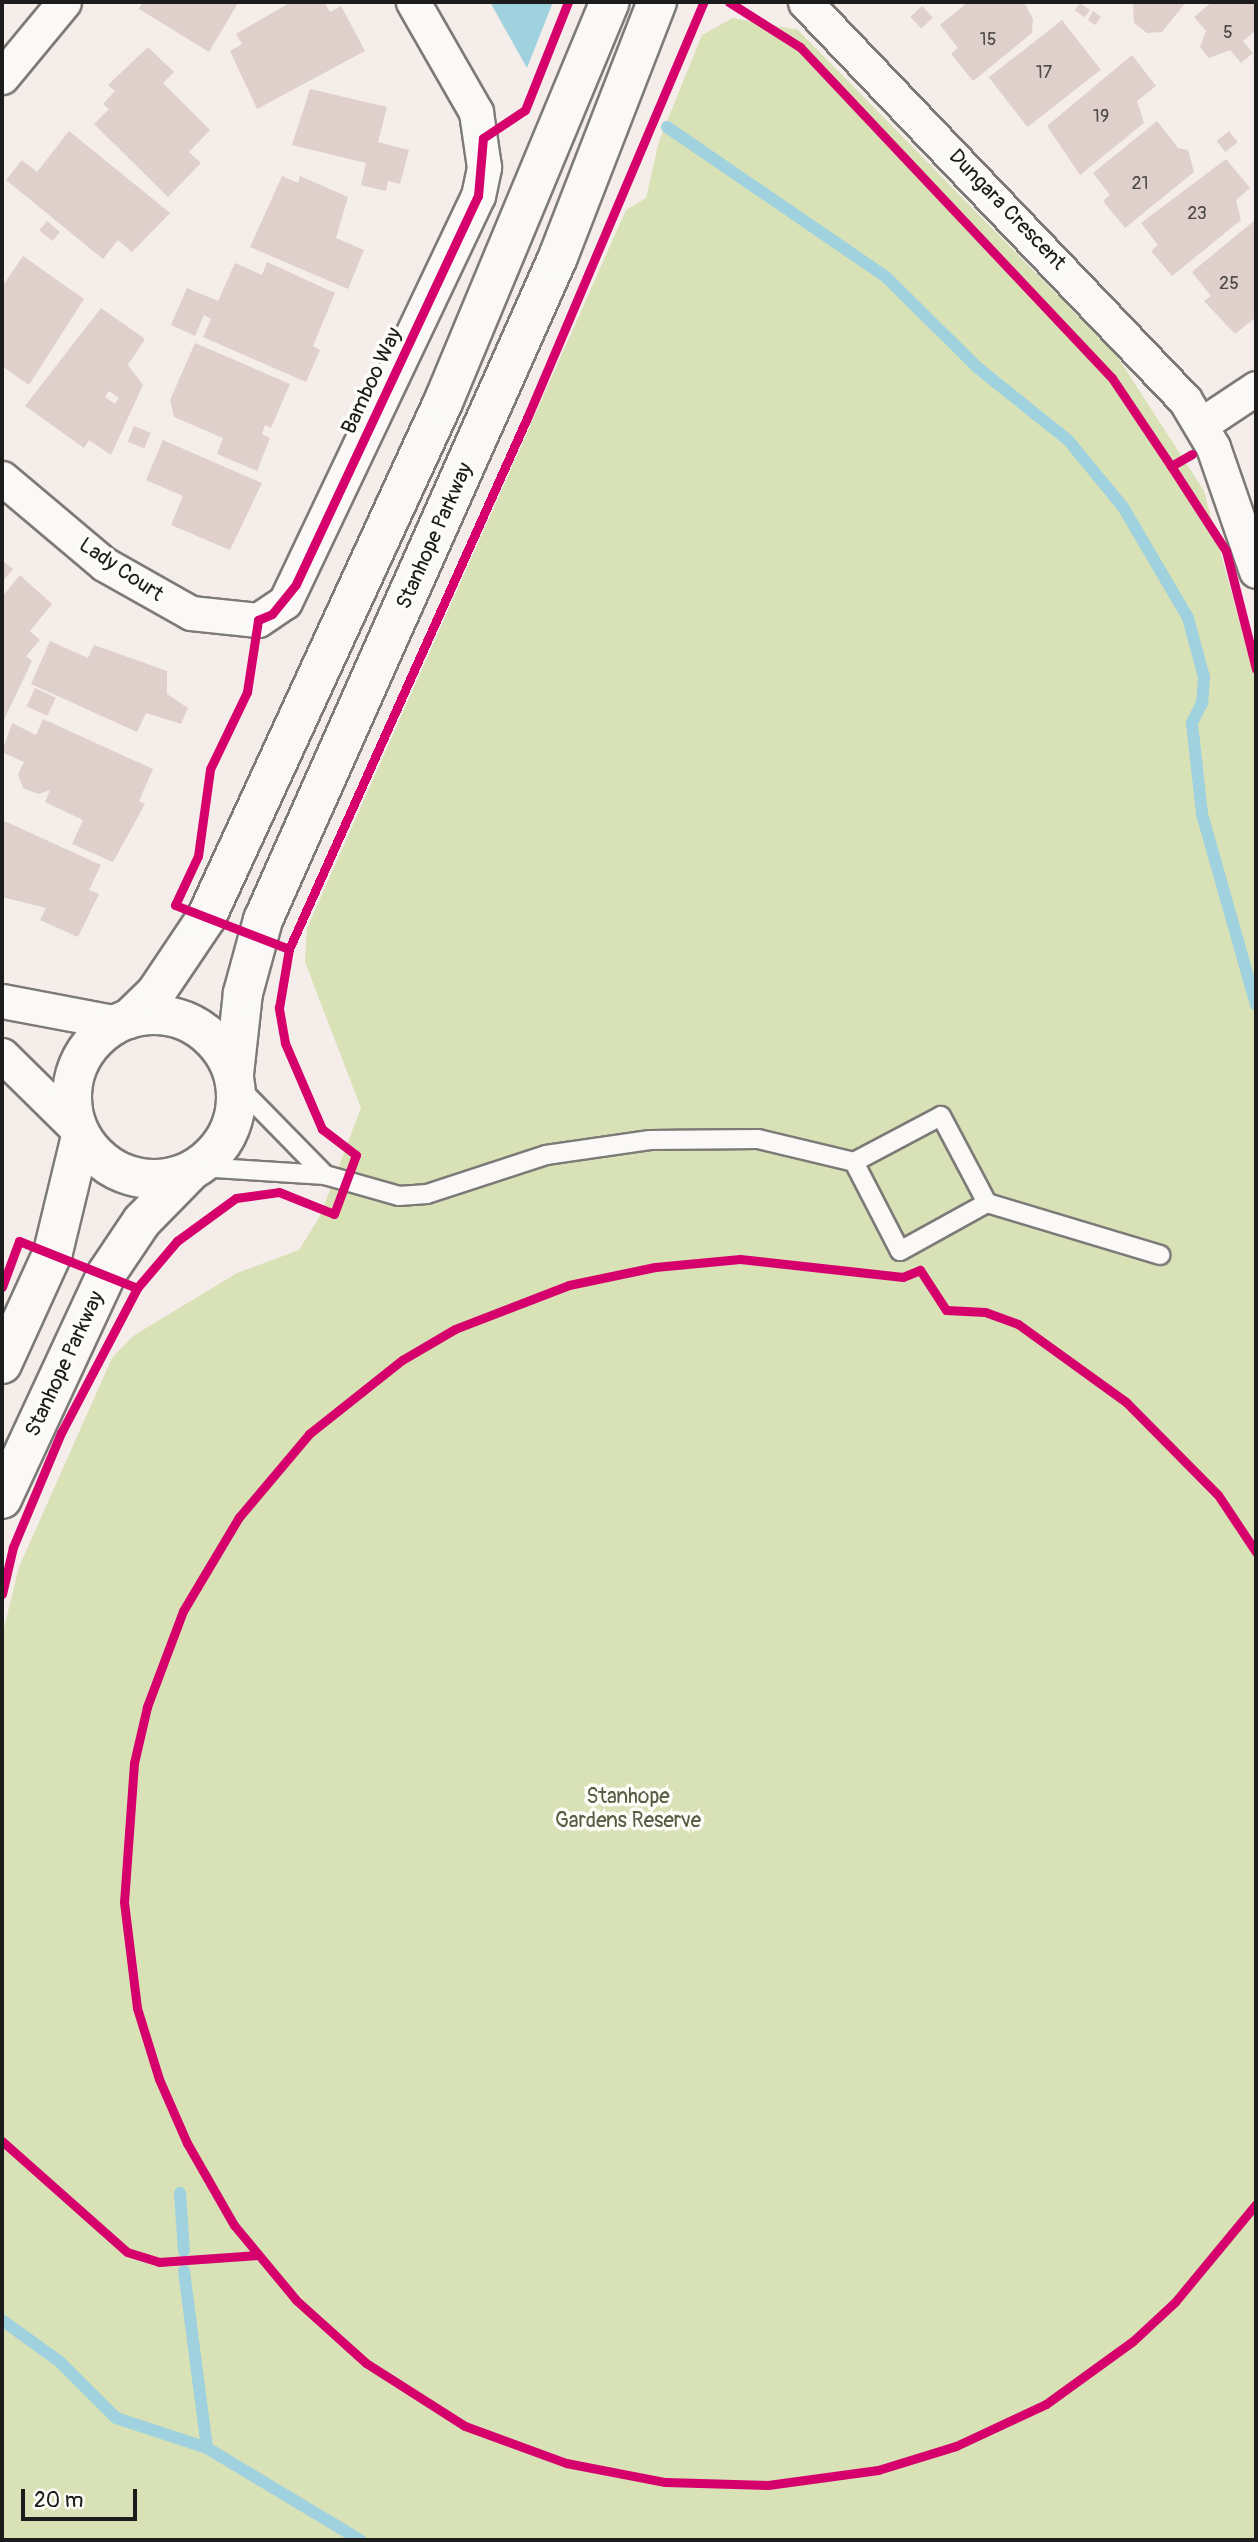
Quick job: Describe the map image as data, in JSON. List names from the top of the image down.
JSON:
{
  "streets": {
    "main road": ["Stanhope Parkway"],
    "street": ["Dungara Crescent", "Bamboo Way", "Lady Court"]
  },
  "crossings": [
    ["Bamboo Way", "Lady Court"]
  ],
  "parks": ["Stanhope Gardens Reserve"],
  "house_numbers": [
    "5",
    "15",
    "17",
    "19",
    "21",
    "23",
    "25"
  ],
  "scale_bar": "20 m"
}
